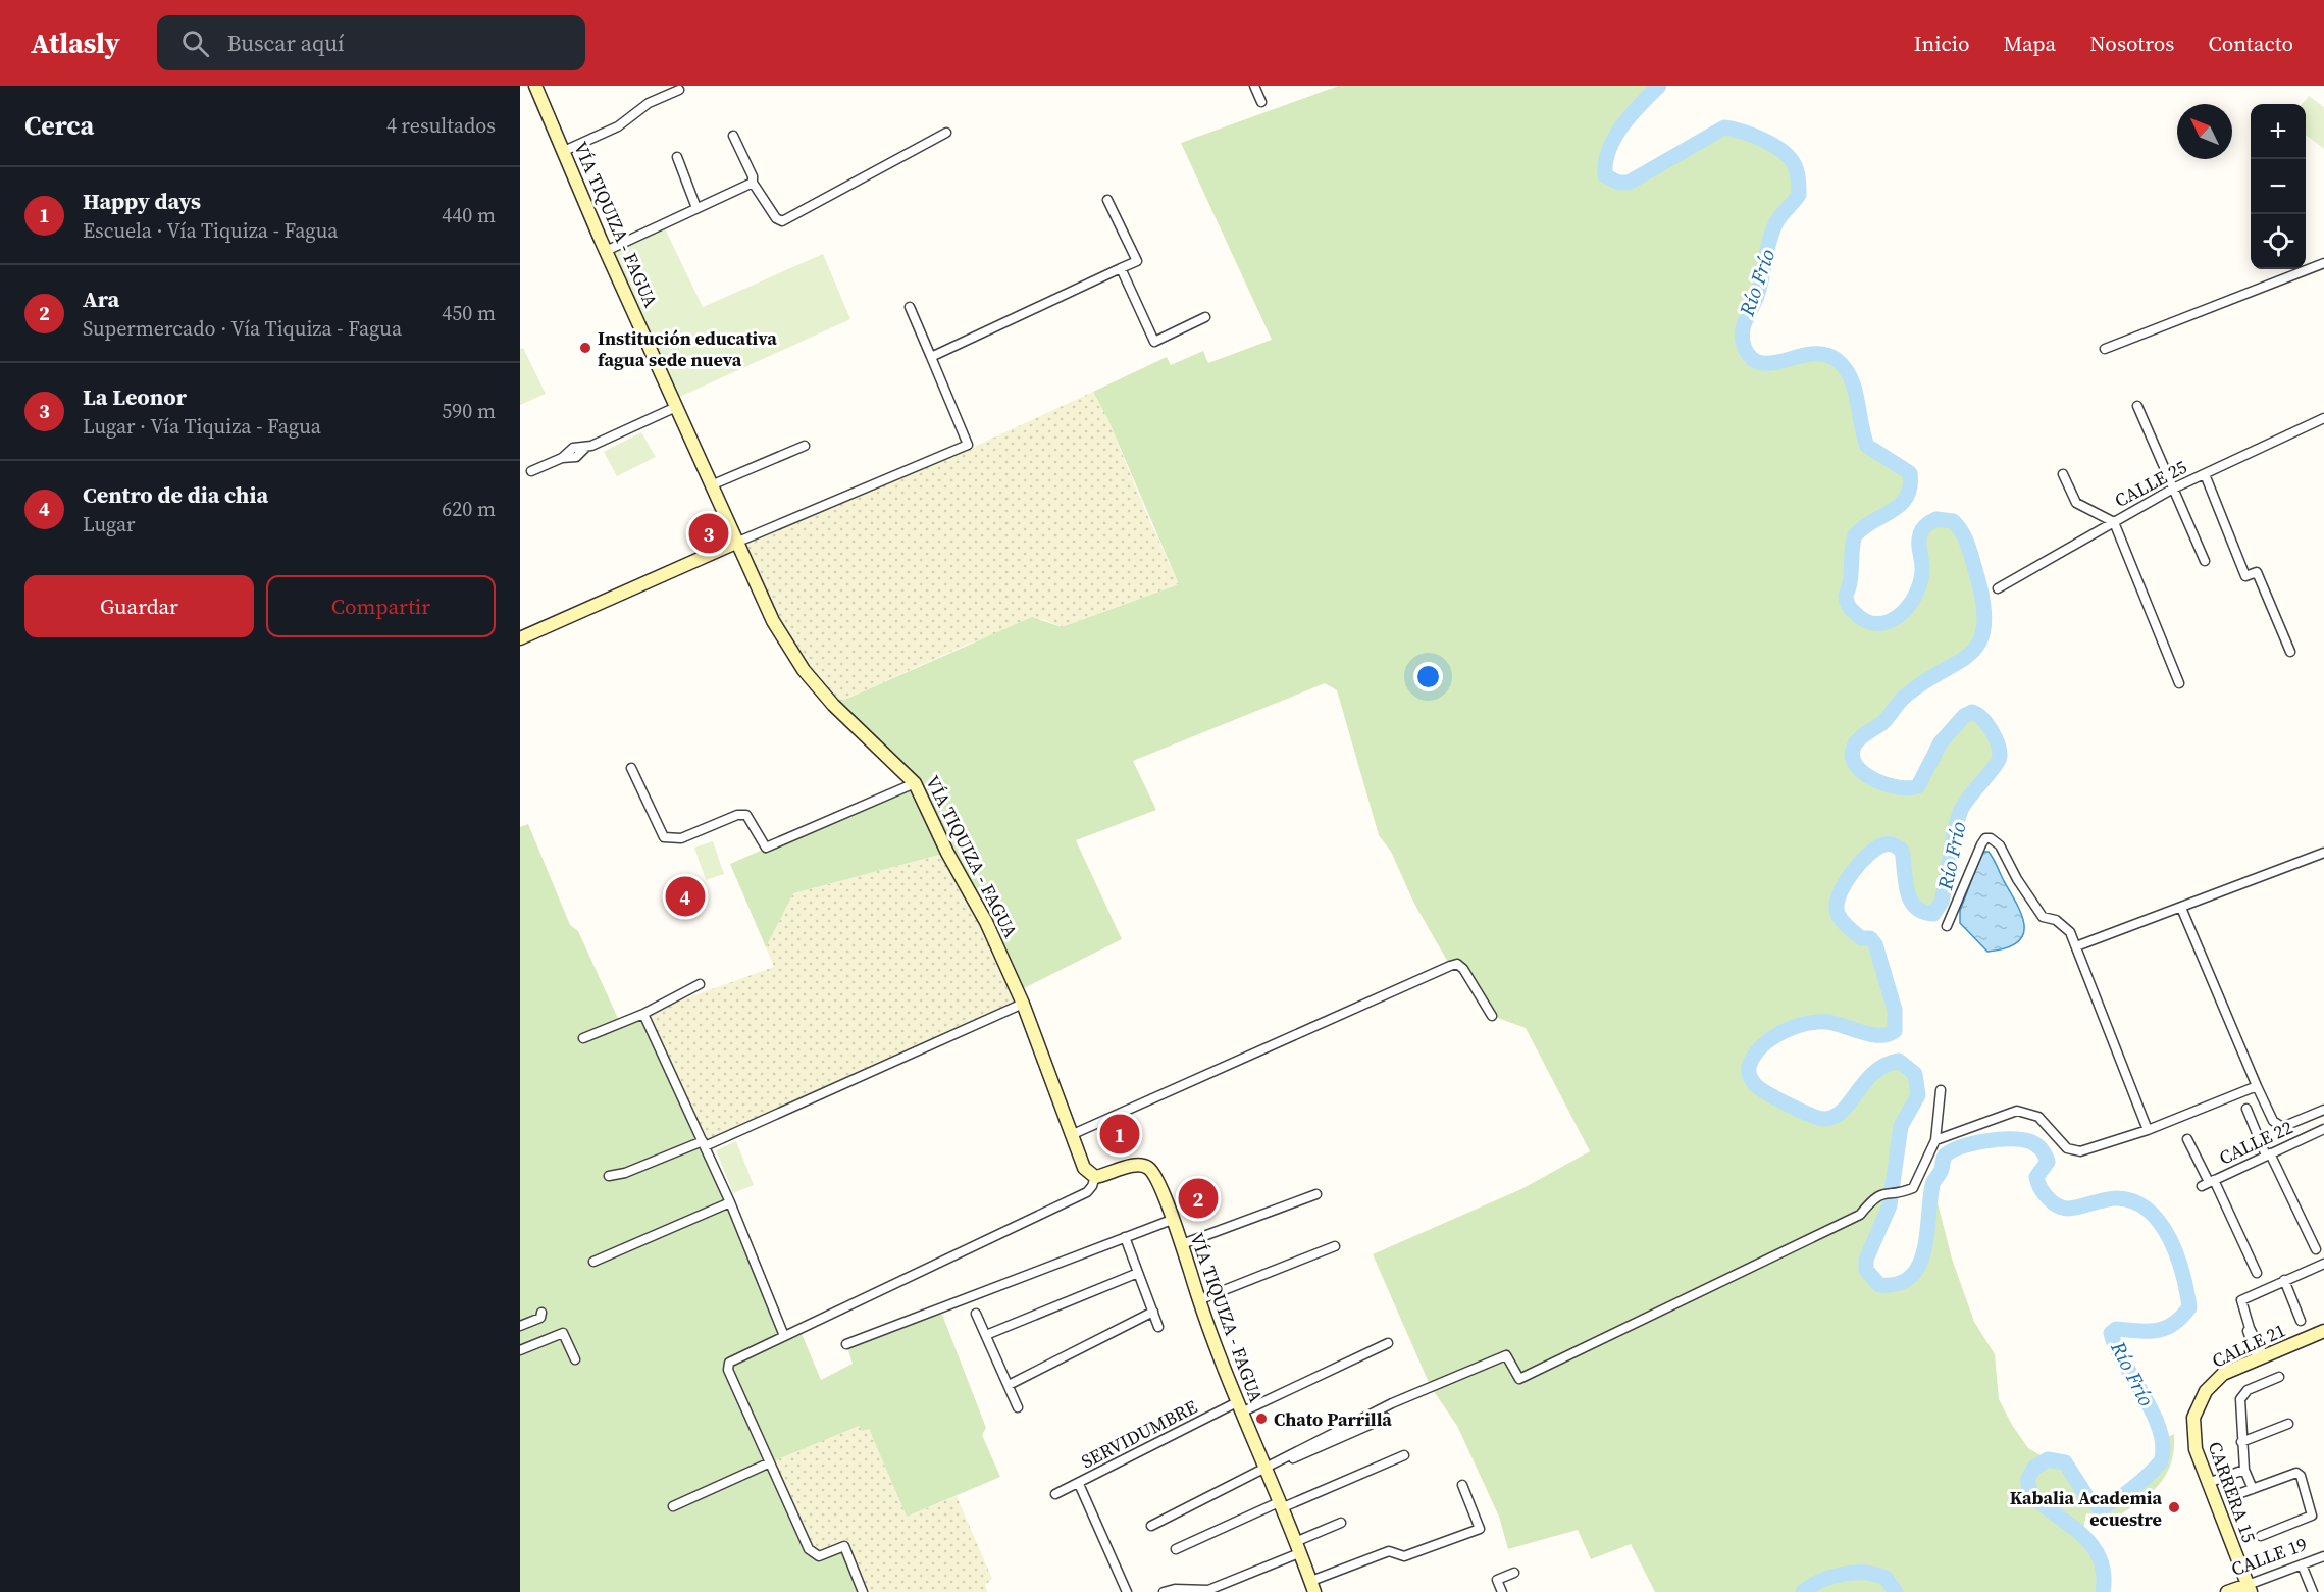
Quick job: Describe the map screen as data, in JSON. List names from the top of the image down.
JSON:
{
  "streets": {
    "street": [
      "VÍA TIQUIZA - FAGUA",
      "CALLE 25",
      "CALLE 22",
      "CALLE 21",
      "SERVIDUMBRE",
      "CARRERA 15",
      "CALLE 19"
    ]
  },
  "crossings": [
    ["VÍA TIQUIZA - FAGUA", "SERVIDUMBRE"],
    ["CALLE 21", "CARRERA 15"],
    ["CARRERA 15", "CALLE 19"]
  ],
  "water": ["Río Frío"],
  "places": ["Institución educativa fagua sede nueva", "Chato Parrilla", "Kabalia Academia ecuestre"],
  "north": "top left",
  "page": {
    "header": "Atlasly",
    "search": "Buscar aquí",
    "nav": [
      "Inicio",
      "Mapa",
      "Nosotros",
      "Contacto"
    ],
    "heading": ["Cerca", "4 resultados"],
    "map_buttons": ["+", "−"],
    "list": [
      {
        "mark": "1",
        "name": "Happy days",
        "note": "Escuela · Vía Tiquiza - Fagua",
        "value": "440 m"
      },
      {
        "mark": "2",
        "name": "Ara",
        "note": "Supermercado · Vía Tiquiza - Fagua",
        "value": "450 m"
      },
      {
        "mark": "3",
        "name": "La Leonor",
        "note": "Lugar · Vía Tiquiza - Fagua",
        "value": "590 m"
      },
      {
        "mark": "4",
        "name": "Centro de dia chia",
        "note": "Lugar",
        "value": "620 m"
      }
    ],
    "pins": [
      "3",
      "4",
      "1",
      "2"
    ],
    "buttons": ["Guardar", "Compartir"]
  }
}
